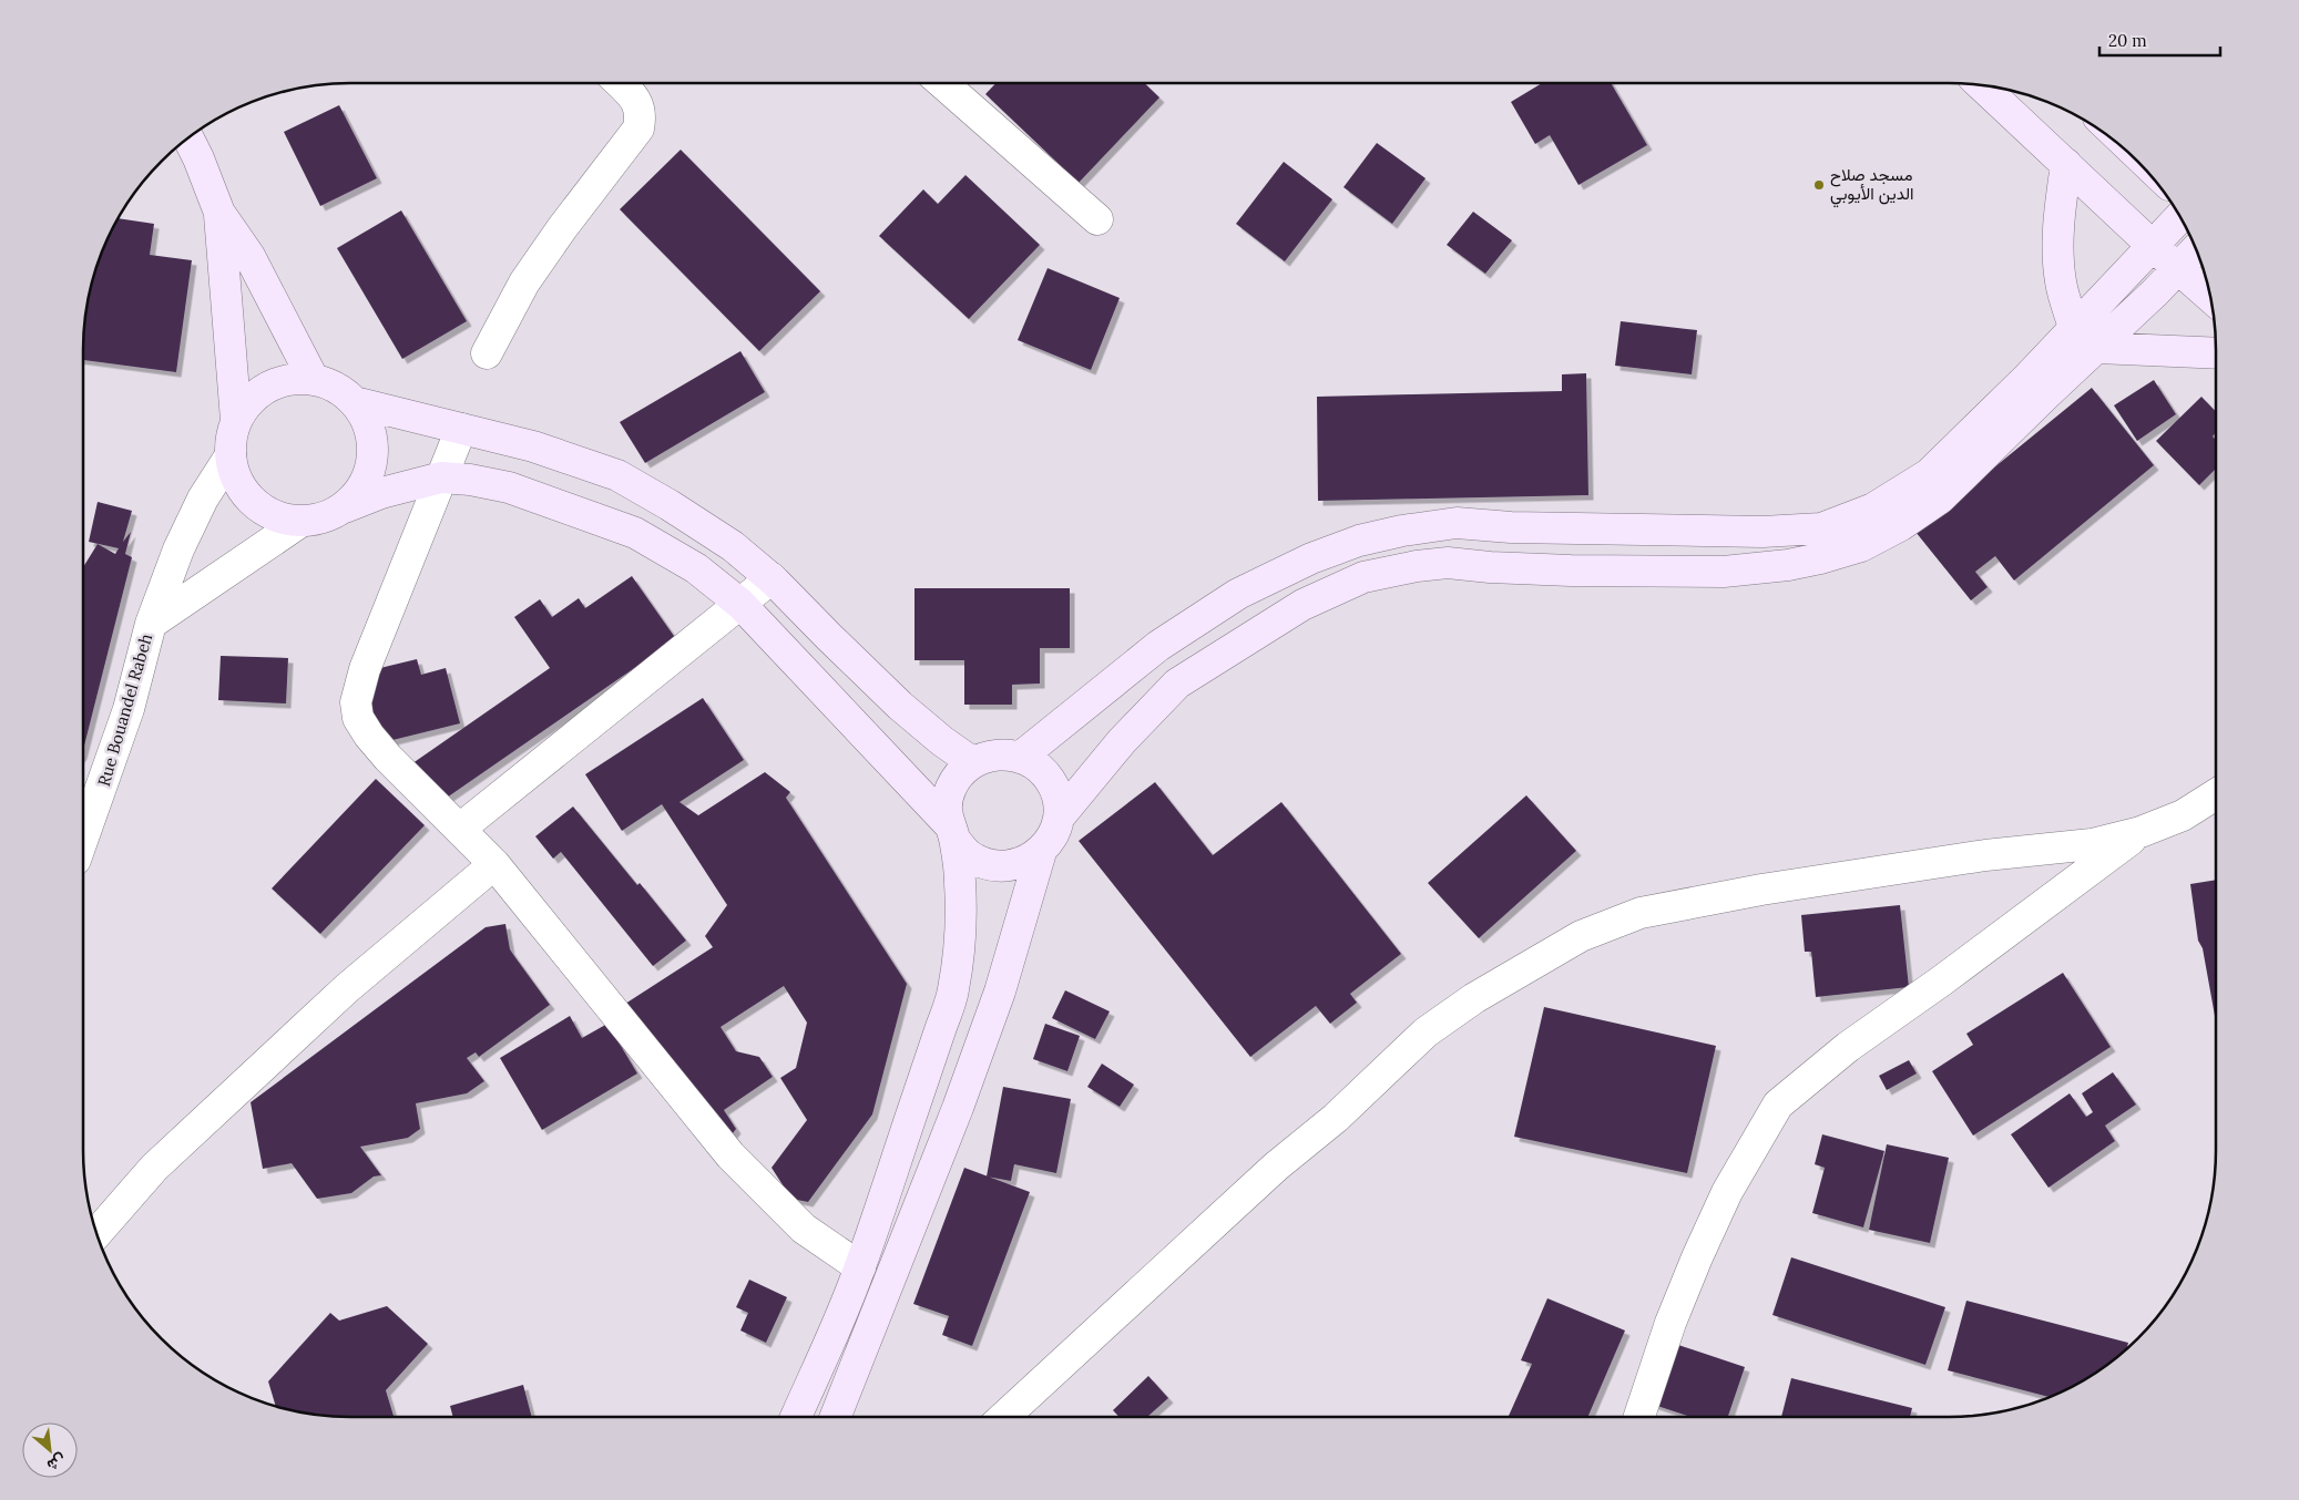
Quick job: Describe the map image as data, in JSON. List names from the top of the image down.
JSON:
{
  "streets": {
    "street": ["Rue Bouandel Rabeh"]
  },
  "places": ["مسجد صلاح الدين الأيوبي"],
  "scale_bar": "20 m",
  "north": "bottom right"
}
